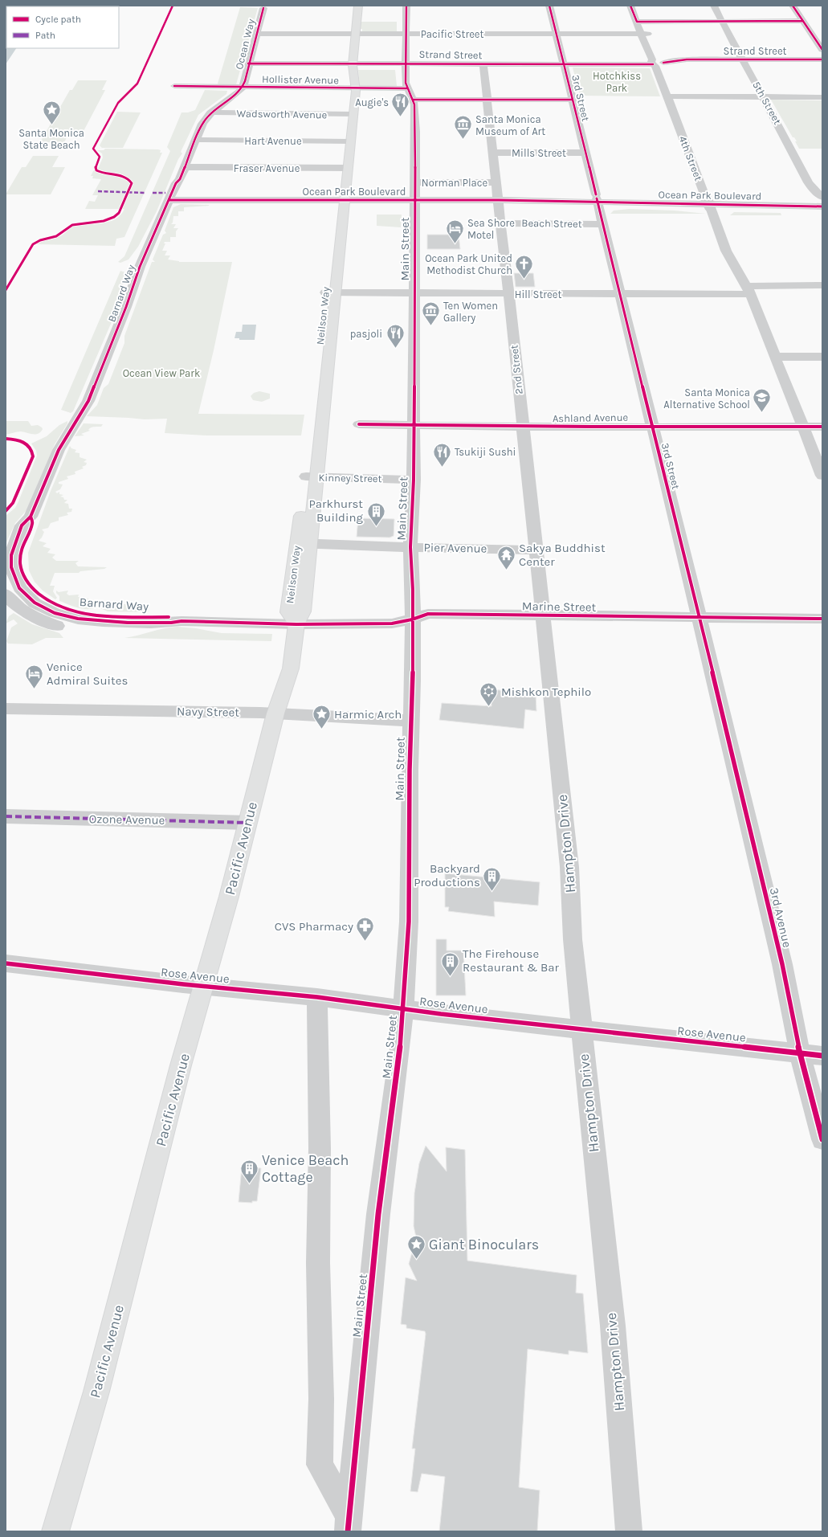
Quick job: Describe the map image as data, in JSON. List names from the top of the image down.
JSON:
{
  "streets": {
    "main road": ["Neilson Way", "Pacific Avenue"],
    "street": [
      "Pacific Street",
      "Ocean Way",
      "Strand Street",
      "Hollister Avenue",
      "3rd Street",
      "5th Street",
      "Wadsworth Avenue",
      "Hart Avenue",
      "Mills Street",
      "4th Street",
      "Fraser Avenue",
      "Norman Place",
      "Ocean Park Boulevard",
      "Beach Street",
      "Main Street",
      "Barnard Way",
      "Hill Street",
      "2nd Street",
      "Ashland Avenue",
      "Kinney Street",
      "Pier Avenue",
      "Marine Street",
      "Navy Street",
      "Ozone Avenue",
      "Hampton Drive",
      "3rd Avenue",
      "Rose Avenue"
    ]
  },
  "crossings": [
    ["Pacific Street", "Ocean Way"],
    ["Pacific Street", "3rd Street"],
    ["Pacific Street", "4th Street"],
    ["Pacific Street", "Main Street"],
    ["Pacific Street", "Neilson Way"],
    ["Ocean Way", "Strand Street"],
    ["Ocean Way", "Hollister Avenue"],
    ["Ocean Way", "Barnard Way"],
    ["Strand Street", "3rd Street"],
    ["Strand Street", "5th Street"],
    ["Strand Street", "4th Street"],
    ["Strand Street", "Main Street"],
    ["Strand Street", "Neilson Way"],
    ["Strand Street", "2nd Street"],
    ["Hollister Avenue", "Main Street"],
    ["Hollister Avenue", "Barnard Way"],
    ["Hollister Avenue", "Neilson Way"],
    ["3rd Street", "Mills Street"],
    ["3rd Street", "Ocean Park Boulevard"],
    ["3rd Street", "Beach Street"],
    ["3rd Street", "Hill Street"],
    ["3rd Street", "Ashland Avenue"],
    ["3rd Street", "Marine Street"],
    ["3rd Street", "3rd Avenue"],
    ["Wadsworth Avenue", "Barnard Way"],
    ["Wadsworth Avenue", "Neilson Way"],
    ["Hart Avenue", "Barnard Way"],
    ["Hart Avenue", "Neilson Way"],
    ["Mills Street", "2nd Street"],
    ["4th Street", "Ocean Park Boulevard"],
    ["4th Street", "Hill Street"],
    ["4th Street", "Ashland Avenue"],
    ["Fraser Avenue", "Barnard Way"],
    ["Fraser Avenue", "Neilson Way"],
    ["Norman Place", "Main Street"],
    ["Norman Place", "2nd Street"],
    ["Ocean Park Boulevard", "Beach Street"],
    ["Ocean Park Boulevard", "Main Street"],
    ["Ocean Park Boulevard", "Barnard Way"],
    ["Ocean Park Boulevard", "Neilson Way"],
    ["Ocean Park Boulevard", "2nd Street"],
    ["Beach Street", "2nd Street"],
    ["Main Street", "Hill Street"],
    ["Main Street", "Ashland Avenue"],
    ["Main Street", "Kinney Street"],
    ["Main Street", "Pier Avenue"],
    ["Main Street", "Marine Street"],
    ["Main Street", "Navy Street"],
    ["Main Street", "Rose Avenue"],
    ["Barnard Way", "Neilson Way"],
    ["Barnard Way", "Marine Street"],
    ["Hill Street", "Neilson Way"],
    ["Hill Street", "2nd Street"],
    ["Neilson Way", "Kinney Street"],
    ["Neilson Way", "Pier Avenue"],
    ["Neilson Way", "Marine Street"],
    ["Neilson Way", "Pacific Avenue"],
    ["2nd Street", "Ashland Avenue"],
    ["2nd Street", "Pier Avenue"],
    ["2nd Street", "Marine Street"],
    ["2nd Street", "Hampton Drive"],
    ["Navy Street", "Pacific Avenue"],
    ["Ozone Avenue", "Pacific Avenue"],
    ["Hampton Drive", "Rose Avenue"],
    ["Pacific Avenue", "Rose Avenue"],
    ["3rd Avenue", "Rose Avenue"]
  ],
  "parks": ["Hotchkiss Park", "Ocean View Park"],
  "places": {
    "restaurant": ["Augie's", "pasjoli", "Tsukiji Sushi"],
    "place": ["Santa Monica State Beach", "Harmic Arch", "Giant Binoculars"],
    "museum": ["Santa Monica Museum of Art", "Ten Women Gallery"],
    "hotel": ["Sea Shore Motel", "Venice Admiral Suites"],
    "church": ["Ocean Park United Methodist Church"],
    "school or university": ["Santa Monica Alternative School"],
    "building": [
      "Parkhurst Building",
      "Backyard Productions",
      "The Firehouse Restaurant & Bar",
      "Venice Beach Cottage"
    ],
    "temple": ["Sakya Buddhist Center"],
    "synagogue": ["Mishkon Tephilo"],
    "pharmacy": ["CVS Pharmacy"]
  },
  "legend": ["Cycle path", "Path"]
}
